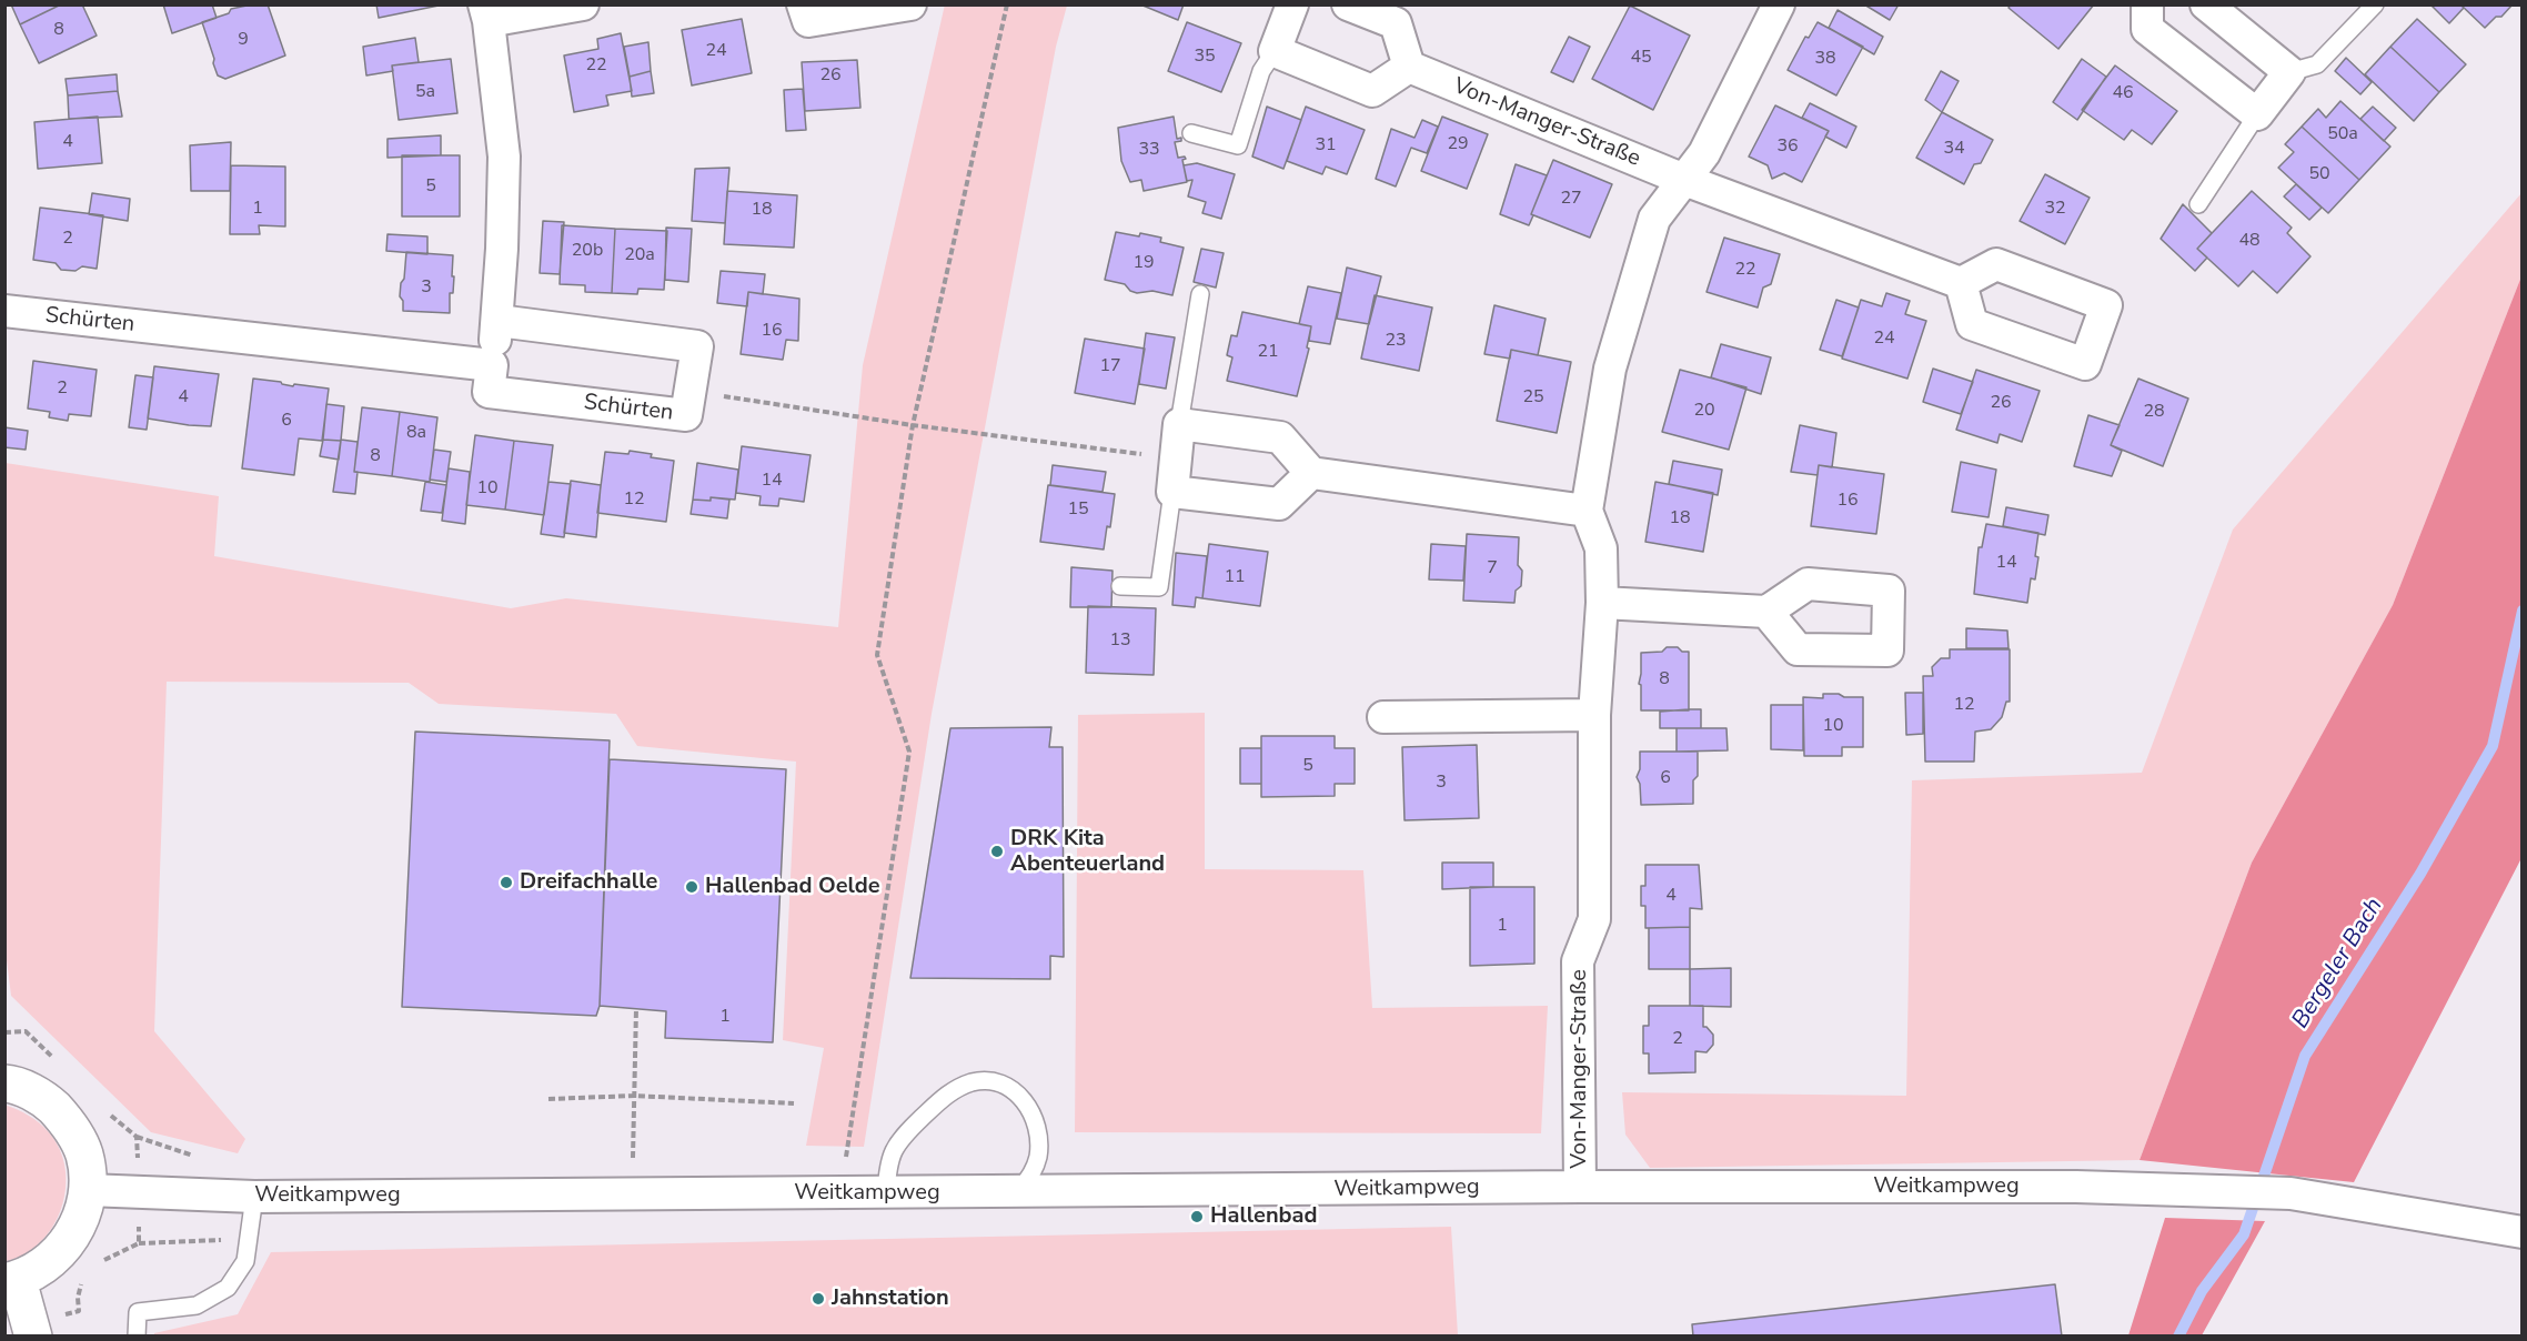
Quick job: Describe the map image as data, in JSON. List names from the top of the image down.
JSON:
{
  "streets": {
    "street": ["Von-Manger-Straße", "Schürten", "Weitkampweg"]
  },
  "crossings": [
    ["Von-Manger-Straße", "Weitkampweg"]
  ],
  "water": ["Bergeler Bach"],
  "places": [
    "DRK Kita Abenteuerland",
    "Dreifachhalle",
    "Hallenbad Oelde",
    "Hallenbad",
    "Jahnstation"
  ],
  "house_numbers": [
    "8",
    "9",
    "24",
    "35",
    "45",
    "38",
    "22",
    "26",
    "5a",
    "46",
    "50a",
    "4",
    "29",
    "31",
    "36",
    "34",
    "33",
    "50",
    "5",
    "27",
    "1",
    "32",
    "18",
    "2",
    "48",
    "20b",
    "20a",
    "19",
    "22",
    "3",
    "16",
    "24",
    "23",
    "21",
    "17",
    "2",
    "4",
    "25",
    "26",
    "20",
    "28",
    "6",
    "8a",
    "8",
    "14",
    "10",
    "12",
    "16",
    "15",
    "18",
    "14",
    "7",
    "11",
    "13",
    "8",
    "12",
    "10",
    "5",
    "6",
    "3",
    "4",
    "1",
    "1",
    "2"
  ]
}
